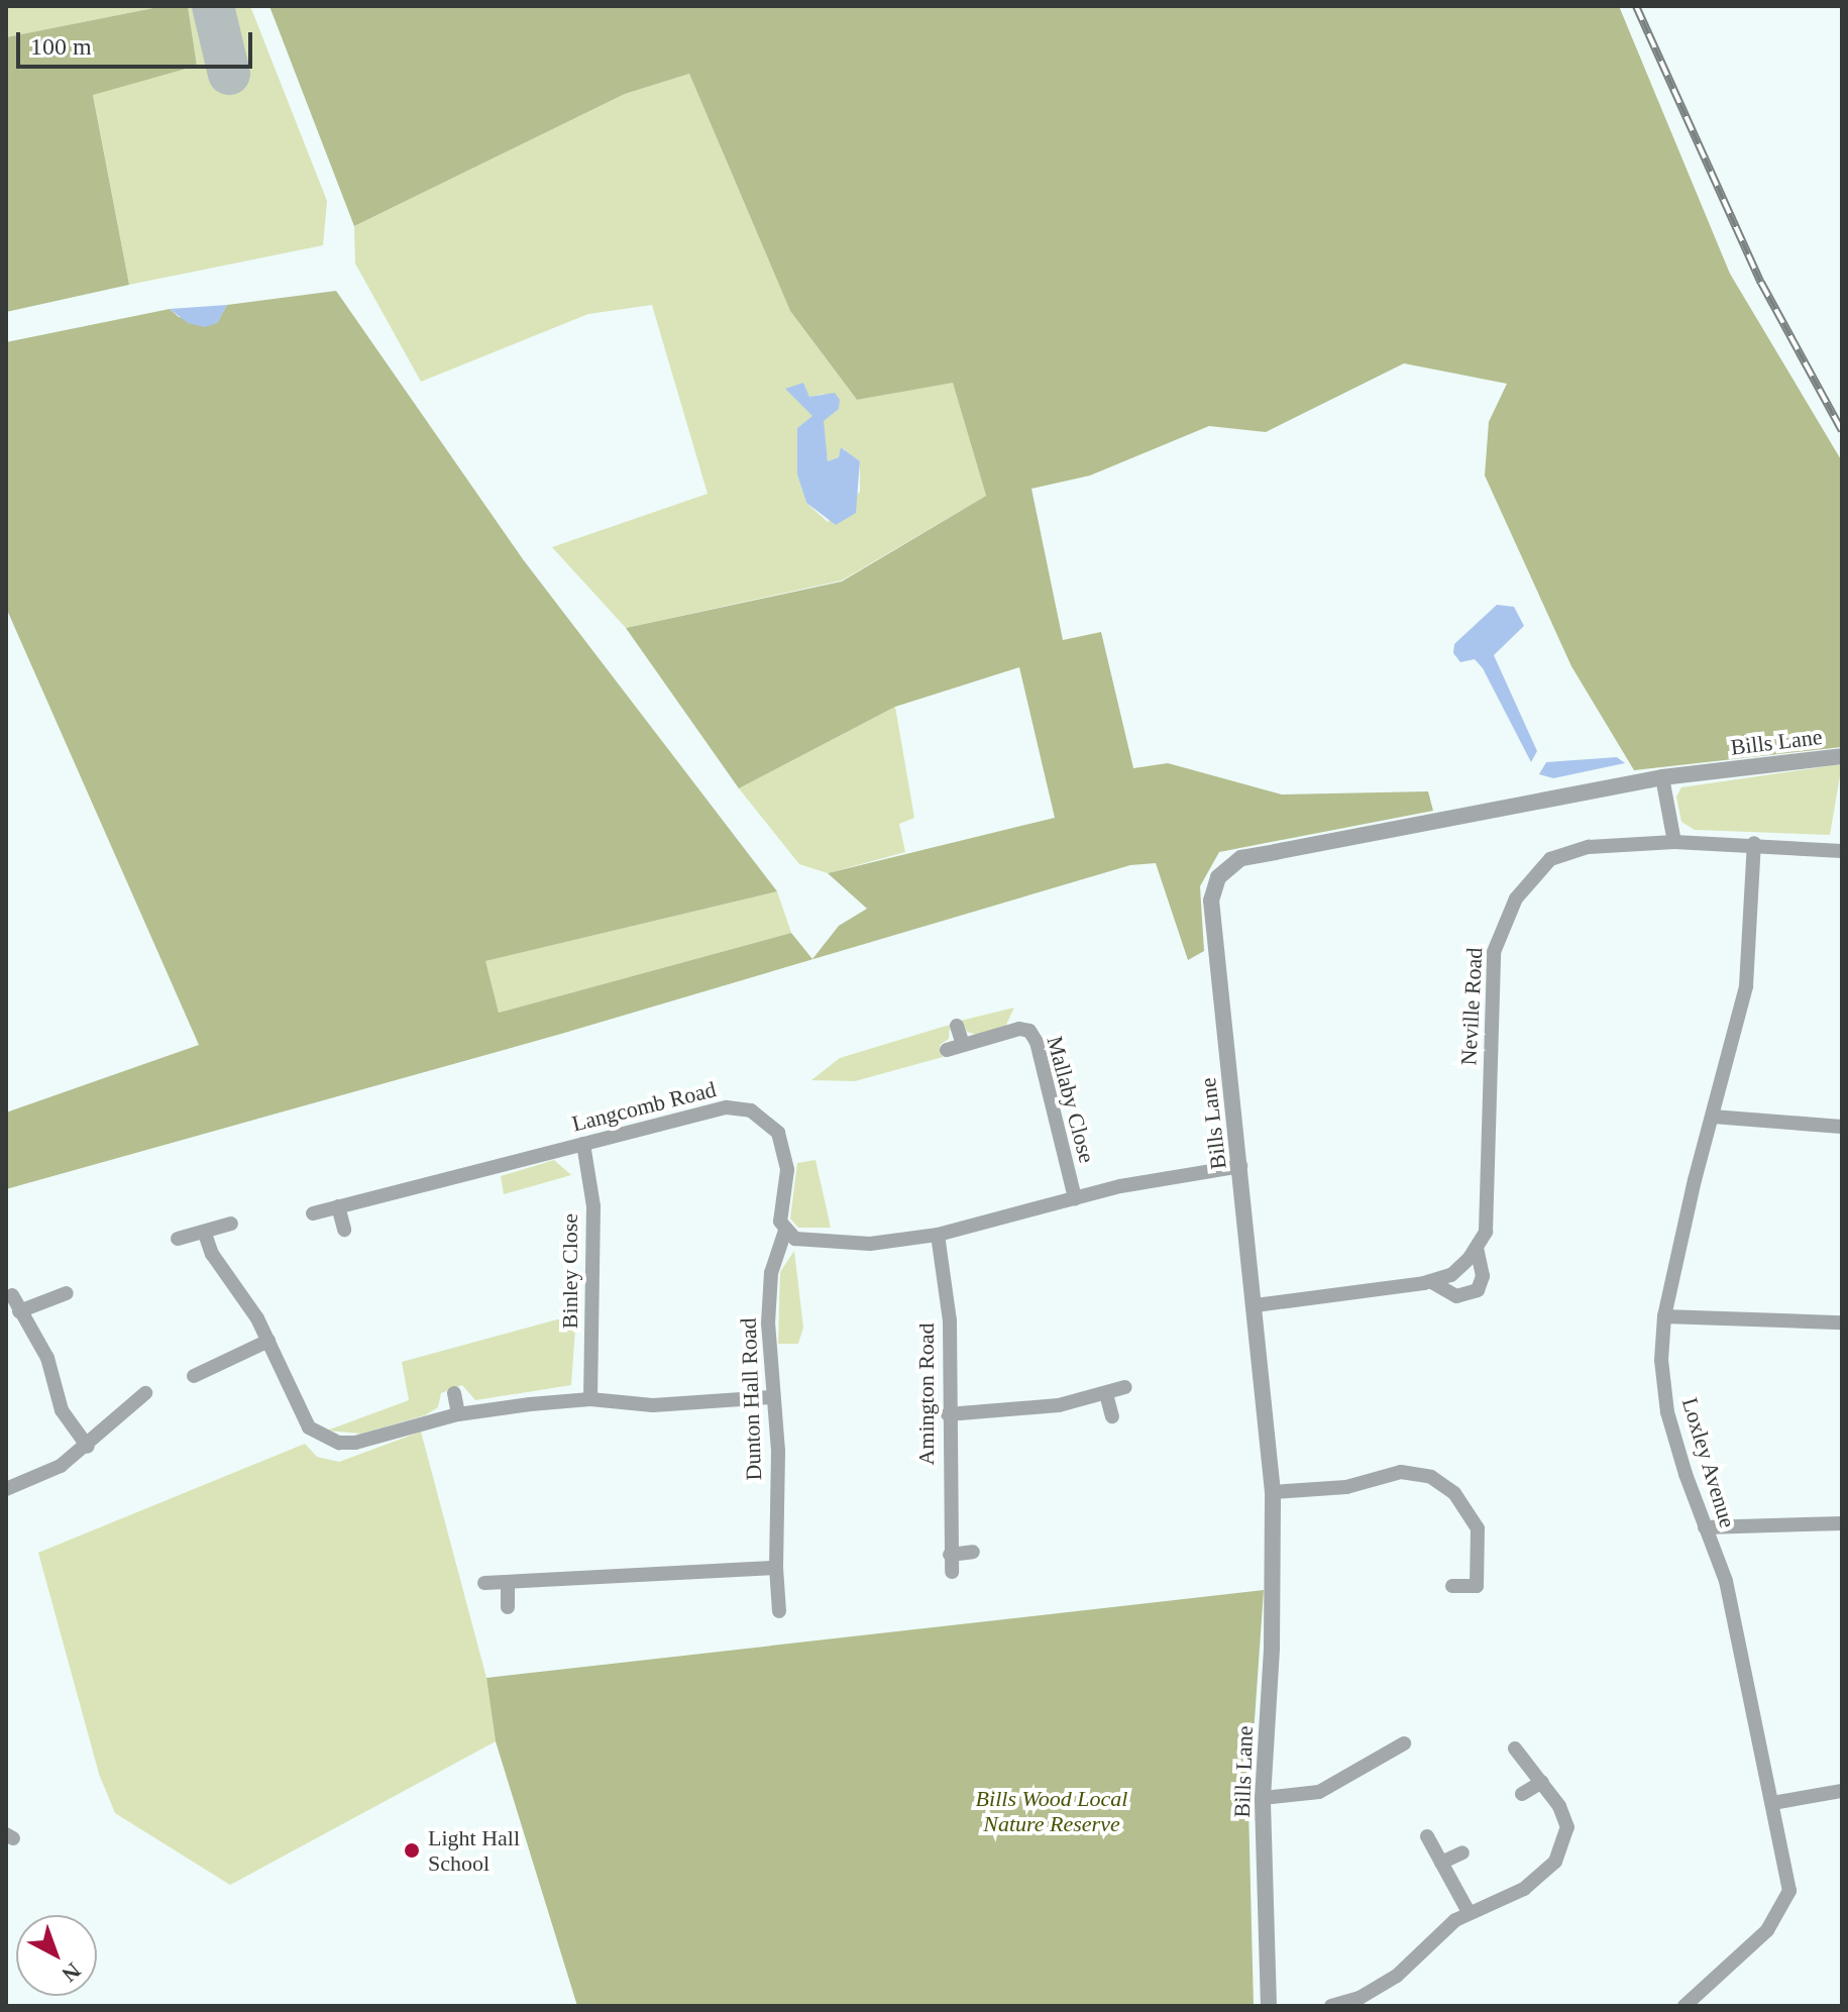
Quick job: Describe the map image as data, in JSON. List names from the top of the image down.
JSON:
{
  "streets": {
    "street": [
      "Bills Lane",
      "Neville Road",
      "Mallaby Close",
      "Langcomb Road",
      "Binley Close",
      "Amington Road",
      "Dunton Hall Road",
      "Loxley Avenue"
    ]
  },
  "crossings": [
    ["Bills Lane", "Neville Road"],
    ["Neville Road", "Loxley Avenue"],
    ["Langcomb Road", "Binley Close"],
    ["Langcomb Road", "Dunton Hall Road"]
  ],
  "parks": ["Bills Wood Local Nature Reserve"],
  "places": ["Light Hall School"],
  "scale_bar": "100 m",
  "north": "bottom right"
}
